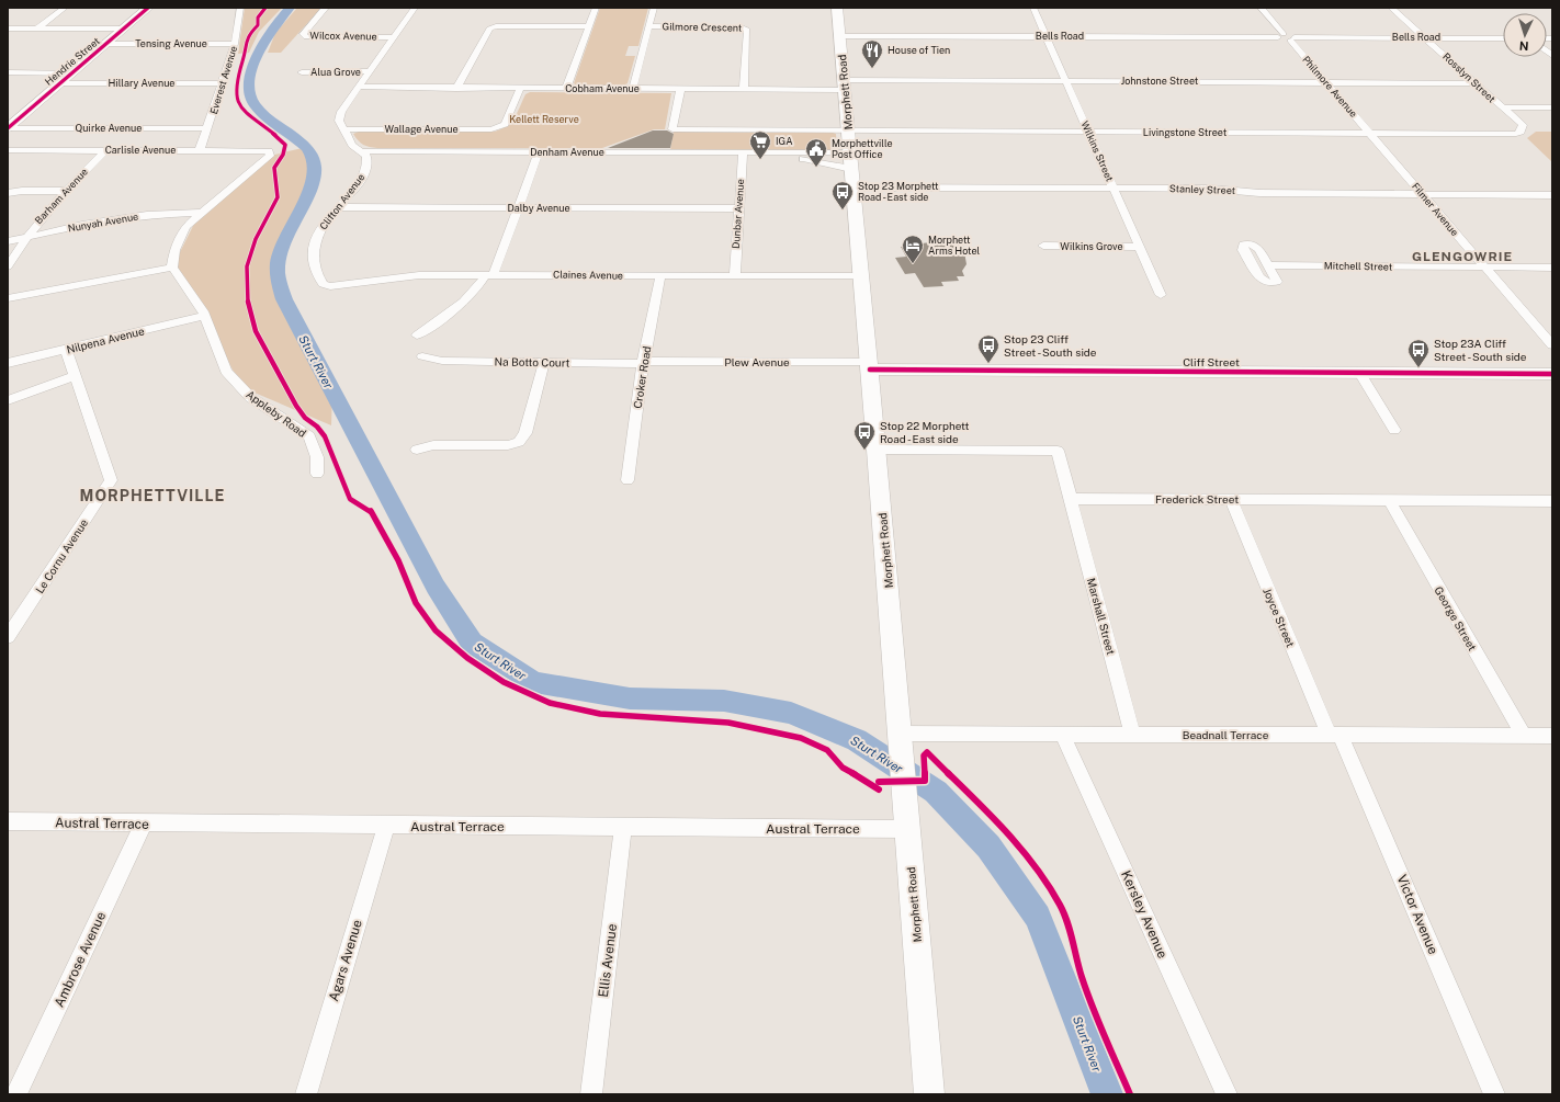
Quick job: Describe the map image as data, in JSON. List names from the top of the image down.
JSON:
{
  "streets": {
    "main road": ["Hendrie Street", "Morphett Road", "Cliff Street"],
    "street": [
      "Gilmore Crescent",
      "Wilcox Avenue",
      "Bells Road",
      "Tensing Avenue",
      "Alua Grove",
      "Rosslyn Street",
      "Everest Avenue",
      "Johnstone Street",
      "Hillary Avenue",
      "Philmore Avenue",
      "Cobham Avenue",
      "Quirke Avenue",
      "Wallage Avenue",
      "Livingstone Street",
      "Carlisle Avenue",
      "Wilkins Street",
      "Denham Avenue",
      "Stanley Street",
      "Barham Avenue",
      "Clifton Avenue",
      "Dalby Avenue",
      "Filmer Avenue",
      "Dunbar Avenue",
      "Nunyah Avenue",
      "Wilkins Grove",
      "Mitchell Street",
      "Claines Avenue",
      "Nilpena Avenue",
      "Na Botto Court",
      "Plew Avenue",
      "Croker Road",
      "Appleby Road",
      "Frederick Street",
      "Le Cornu Avenue",
      "Marshall Street",
      "Joyce Street",
      "George Street",
      "Beadnall Terrace",
      "Austral Terrace",
      "Kersley Avenue",
      "Victor Avenue",
      "Ambrose Avenue",
      "Agars Avenue",
      "Ellis Avenue"
    ]
  },
  "crossings": [
    ["Gilmore Crescent", "Cobham Avenue"],
    ["Bells Road", "Rosslyn Street"],
    ["Bells Road", "Philmore Avenue"],
    ["Bells Road", "Morphett Road"],
    ["Bells Road", "Wilkins Street"],
    ["Tensing Avenue", "Hendrie Street"],
    ["Tensing Avenue", "Everest Avenue"],
    ["Hendrie Street", "Hillary Avenue"],
    ["Hendrie Street", "Quirke Avenue"],
    ["Rosslyn Street", "Johnstone Street"],
    ["Rosslyn Street", "Livingstone Street"],
    ["Everest Avenue", "Hillary Avenue"],
    ["Everest Avenue", "Quirke Avenue"],
    ["Everest Avenue", "Carlisle Avenue"],
    ["Johnstone Street", "Philmore Avenue"],
    ["Johnstone Street", "Cobham Avenue"],
    ["Johnstone Street", "Morphett Road"],
    ["Johnstone Street", "Wilkins Street"],
    ["Philmore Avenue", "Livingstone Street"],
    ["Philmore Avenue", "Filmer Avenue"],
    ["Cobham Avenue", "Morphett Road"],
    ["Cobham Avenue", "Wallage Avenue"],
    ["Cobham Avenue", "Livingstone Street"],
    ["Morphett Road", "Livingstone Street"],
    ["Morphett Road", "Denham Avenue"],
    ["Morphett Road", "Stanley Street"],
    ["Morphett Road", "Claines Avenue"],
    ["Morphett Road", "Plew Avenue"],
    ["Morphett Road", "Cliff Street"],
    ["Morphett Road", "Beadnall Terrace"],
    ["Morphett Road", "Austral Terrace"],
    ["Wallage Avenue", "Clifton Avenue"],
    ["Livingstone Street", "Wilkins Street"],
    ["Livingstone Street", "Filmer Avenue"],
    ["Carlisle Avenue", "Barham Avenue"],
    ["Carlisle Avenue", "Nunyah Avenue"],
    ["Wilkins Street", "Stanley Street"],
    ["Wilkins Street", "Wilkins Grove"],
    ["Denham Avenue", "Clifton Avenue"],
    ["Denham Avenue", "Dunbar Avenue"],
    ["Stanley Street", "Filmer Avenue"],
    ["Barham Avenue", "Nunyah Avenue"],
    ["Clifton Avenue", "Dalby Avenue"],
    ["Clifton Avenue", "Claines Avenue"],
    ["Dalby Avenue", "Dunbar Avenue"],
    ["Filmer Avenue", "Mitchell Street"],
    ["Dunbar Avenue", "Claines Avenue"],
    ["Claines Avenue", "Croker Road"],
    ["Nilpena Avenue", "Appleby Road"],
    ["Nilpena Avenue", "Le Cornu Avenue"],
    ["Na Botto Court", "Plew Avenue"],
    ["Na Botto Court", "Croker Road"],
    ["Plew Avenue", "Cliff Street"],
    ["Plew Avenue", "Croker Road"],
    ["Frederick Street", "Marshall Street"],
    ["Frederick Street", "Joyce Street"],
    ["Frederick Street", "George Street"],
    ["Marshall Street", "Beadnall Terrace"],
    ["Joyce Street", "Beadnall Terrace"],
    ["Joyce Street", "Victor Avenue"],
    ["George Street", "Beadnall Terrace"],
    ["Beadnall Terrace", "Kersley Avenue"],
    ["Beadnall Terrace", "Victor Avenue"],
    ["Austral Terrace", "Ambrose Avenue"],
    ["Austral Terrace", "Agars Avenue"],
    ["Austral Terrace", "Ellis Avenue"]
  ],
  "districts": ["GLENGOWRIE", "MORPHETTVILLE"],
  "water": ["Sturt River"],
  "parks": ["Kellett Reserve"],
  "places": {
    "restaurant": ["House of Tien"],
    "supermarket": ["IGA"],
    "public building": ["Morphettville Post Office"],
    "bus stop": [
      "Stop 23 Morphett Road - East side",
      "Stop 23 Cliff Street - South side",
      "Stop 23A Cliff Street - South side",
      "Stop 22 Morphett Road - East side"
    ],
    "hotel": ["Morphett Arms Hotel"]
  },
  "north": "bottom"
}
